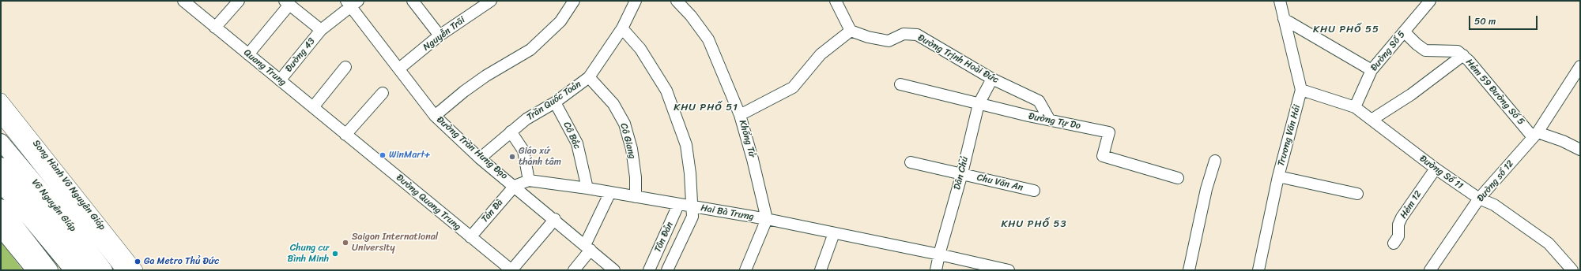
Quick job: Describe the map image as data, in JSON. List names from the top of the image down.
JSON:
{
  "streets": {
    "highway": ["Võ Nguyên Giáp"],
    "main road": ["Song Hành Võ Nguyên Giáp"],
    "street": [
      "Nguyễn Trãi",
      "Đường Số 5",
      "Đường 43",
      "Đường Trịnh Hoài Đức",
      "Quang Trung",
      "Hẻm 59 Đường Số 5",
      "Trần Quốc Toản",
      "Đường Tự Do",
      "Cô Bắc",
      "Trương Văn Hải",
      "Khổng Tử",
      "Cô Giang",
      "Đường Trần Hưng Đạo",
      "Đường Số 11",
      "Dân Chủ",
      "Đường số 12",
      "Chu Văn An",
      "Đường Quang Trung",
      "Hẻm 12",
      "Tản Đà",
      "Hai Bà Trưng",
      "Tôn Đản"
    ]
  },
  "crossings": [
    ["Nguyễn Trãi", "Đường Trần Hưng Đạo"],
    ["Đường Số 5", "Hẻm 59 Đường Số 5"],
    ["Đường Số 5", "Đường Số 11"],
    ["Đường 43", "Quang Trung"],
    ["Đường 43", "Đường Trần Hưng Đạo"],
    ["Đường Trịnh Hoài Đức", "Đường Tự Do"],
    ["Đường Trịnh Hoài Đức", "Dân Chủ"],
    ["Quang Trung", "Đường Quang Trung"],
    ["Hẻm 59 Đường Số 5", "Đường số 12"],
    ["Trần Quốc Toản", "Cô Bắc"],
    ["Trần Quốc Toản", "Cô Giang"],
    ["Trần Quốc Toản", "Đường Trần Hưng Đạo"],
    ["Đường Tự Do", "Dân Chủ"],
    ["Cô Bắc", "Hai Bà Trưng"],
    ["Trương Văn Hải", "Đường Số 11"],
    ["Khổng Tử", "Hai Bà Trưng"],
    ["Cô Giang", "Hai Bà Trưng"],
    ["Đường Trần Hưng Đạo", "Tản Đà"],
    ["Đường Trần Hưng Đạo", "Hai Bà Trưng"],
    ["Đường Số 11", "Đường số 12"],
    ["Đường Số 11", "Hẻm 12"],
    ["Dân Chủ", "Chu Văn An"],
    ["Dân Chủ", "Hai Bà Trưng"],
    ["Đường Quang Trung", "Tản Đà"],
    ["Tản Đà", "Hai Bà Trưng"],
    ["Hai Bà Trưng", "Tôn Đản"]
  ],
  "districts": ["KHU PHỐ 55", "KHU PHỐ 51", "KHU PHỐ 53"],
  "places": [
    "WinMart+",
    "Giáo xứ thánh tâm",
    "Saigon International University",
    "Chung cư Bình Minh",
    "Ga Metro Thủ Đức"
  ],
  "scale_bar": "50 m"
}
